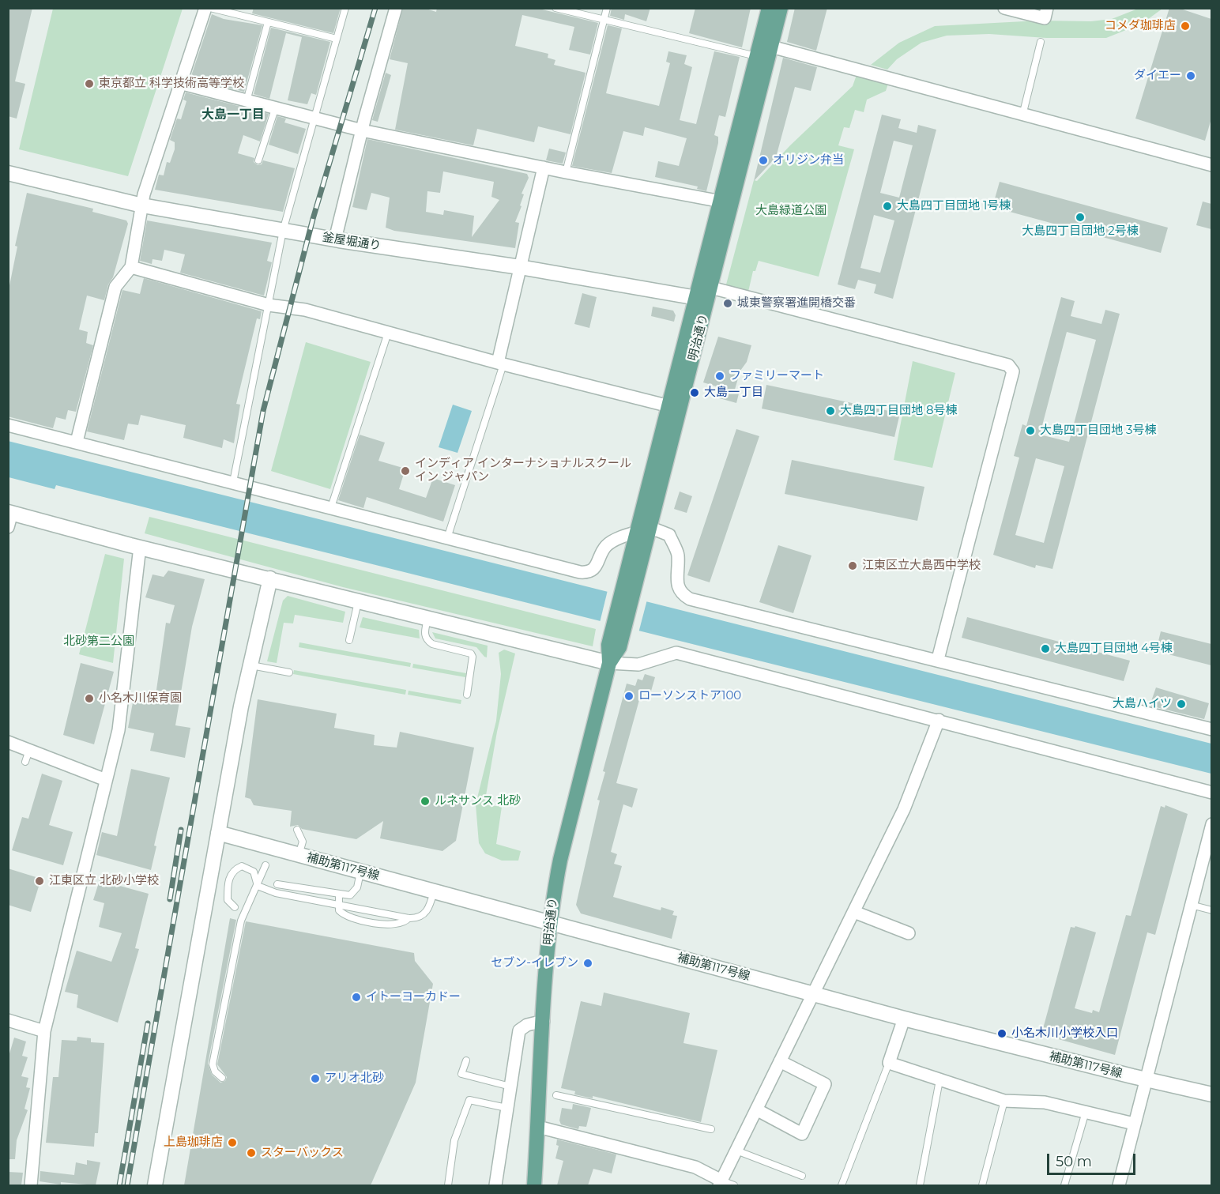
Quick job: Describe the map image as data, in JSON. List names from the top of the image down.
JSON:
{
  "streets": {
    "main road": ["明治通り"],
    "street": ["釜屋堀通り", "補助第117号線"]
  },
  "crossings": [
    ["釜屋堀通り", "明治通り"],
    ["明治通り", "補助第117号線"]
  ],
  "districts": ["大島一丁目"],
  "parks": ["大島緑道公園", "北砂第二公園"],
  "places": [
    "コメダ珈琲店",
    "ダイエー",
    "東京都立 科学技術高等学校",
    "オリジン弁当",
    "大島四丁目団地 1号棟",
    "大島四丁目団地 2号棟",
    "城東警察署進開橋交番",
    "ファミリーマート",
    "大島一丁目",
    "大島四丁目団地 8号棟",
    "大島四丁目団地 3号棟",
    "インディア インターナショナルスクール イン ジャパン",
    "江東区立大島西中学校",
    "大島四丁目団地 4号棟",
    "ローソンストア100",
    "小名木川保育園",
    "大島ハイツ",
    "ルネサンス 北砂",
    "江東区立 北砂小学校",
    "セブン-イレブン",
    "イトーヨーカドー",
    "小名木川小学校入口",
    "アリオ北砂",
    "上島珈琲店",
    "スターバックス"
  ],
  "scale_bar": "50 m"
}
